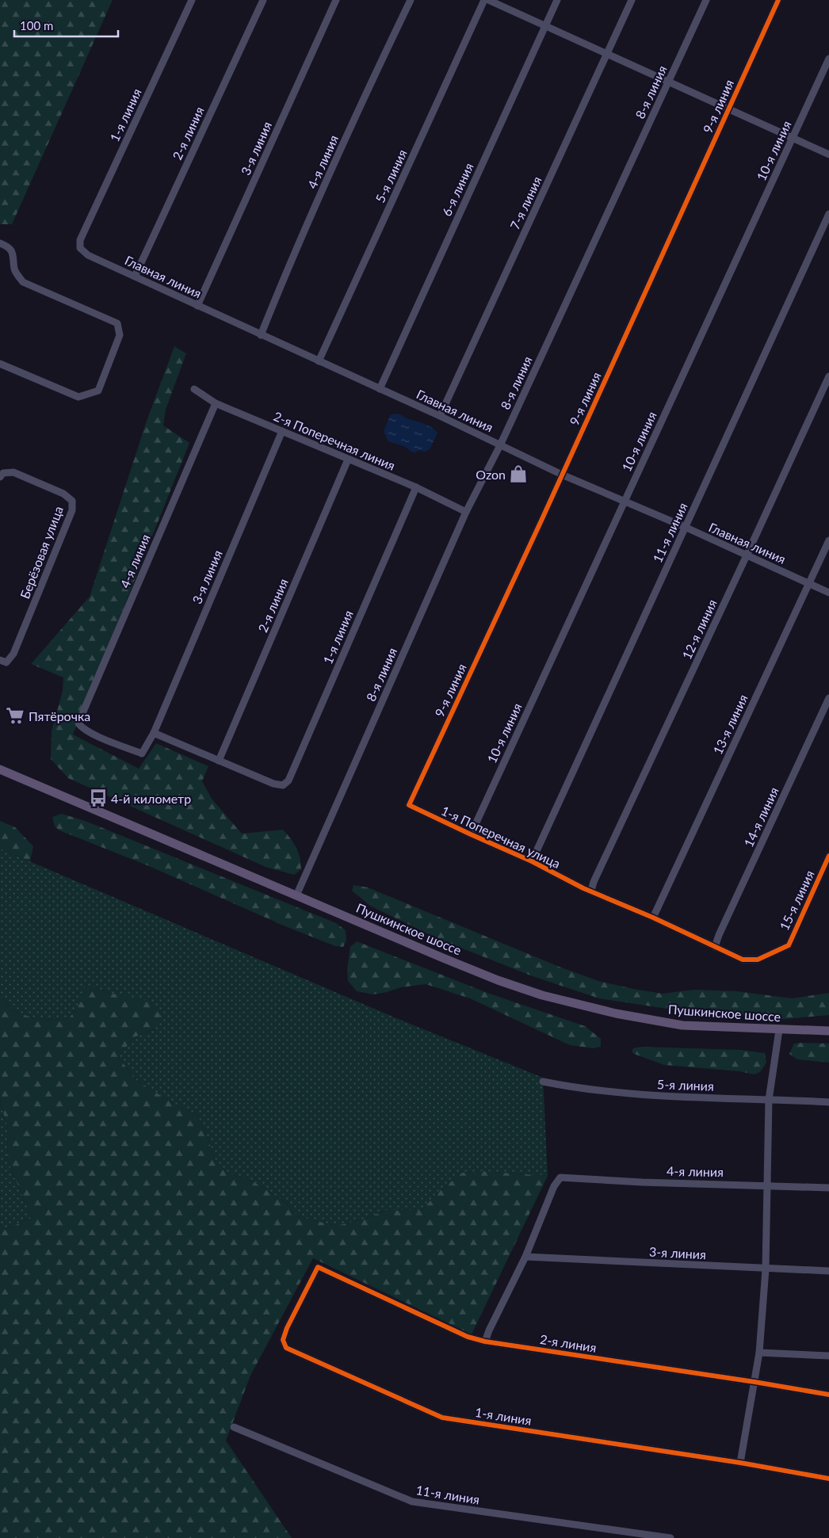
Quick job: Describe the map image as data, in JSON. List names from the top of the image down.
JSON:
{
  "streets": {
    "main road": ["Пушкинское шоссе"],
    "street": [
      "8-я линия",
      "9-я линия",
      "1-я линия",
      "2-я линия",
      "3-я линия",
      "10-я линия",
      "4-я линия",
      "5-я линия",
      "6-я линия",
      "7-я линия",
      "Главная линия",
      "2-я Поперечная линия",
      "11-я линия",
      "Берёзовая улица",
      "12-я линия",
      "13-я линия",
      "14-я линия",
      "1-я Поперечная улица",
      "15-я линия"
    ]
  },
  "crossings": [
    ["8-я линия", "Главная линия"],
    ["8-я линия", "2-я Поперечная линия"],
    ["8-я линия", "Пушкинское шоссе"],
    ["9-я линия", "Главная линия"],
    ["9-я линия", "1-я Поперечная улица"],
    ["1-я линия", "2-я линия"],
    ["1-я линия", "Главная линия"],
    ["1-я линия", "2-я Поперечная линия"],
    ["2-я линия", "Главная линия"],
    ["2-я линия", "2-я Поперечная линия"],
    ["3-я линия", "4-я линия"],
    ["3-я линия", "Главная линия"],
    ["3-я линия", "2-я Поперечная линия"],
    ["10-я линия", "Главная линия"],
    ["10-я линия", "1-я Поперечная улица"],
    ["4-я линия", "Главная линия"],
    ["4-я линия", "2-я Поперечная линия"],
    ["5-я линия", "Главная линия"],
    ["6-я линия", "Главная линия"],
    ["7-я линия", "Главная линия"],
    ["Главная линия", "11-я линия"],
    ["Главная линия", "12-я линия"],
    ["Главная линия", "13-я линия"],
    ["11-я линия", "1-я Поперечная улица"],
    ["12-я линия", "1-я Поперечная улица"],
    ["13-я линия", "1-я Поперечная улица"],
    ["14-я линия", "1-я Поперечная улица"],
    ["1-я Поперечная улица", "15-я линия"]
  ],
  "places": {
    "shop": ["Ozon"],
    "supermarket": ["Пятёрочка"],
    "bus stop": ["4-й километр"]
  },
  "scale_bar": "100 m"
}
